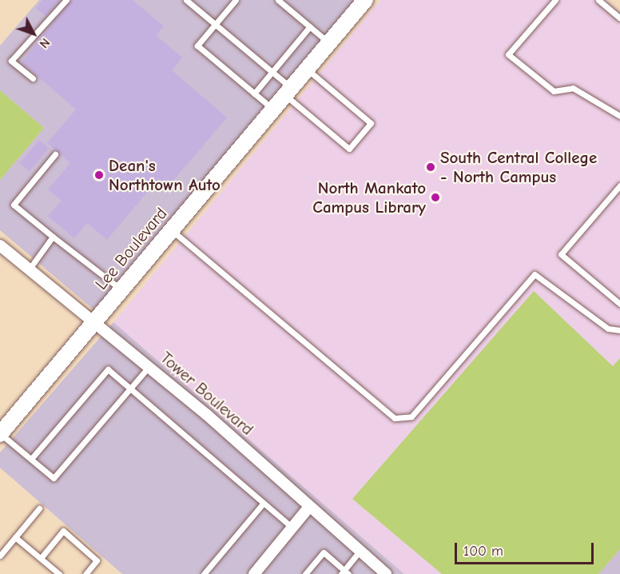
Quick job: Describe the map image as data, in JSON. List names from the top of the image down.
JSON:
{
  "streets": {
    "street": ["Lee Boulevard", "Tower Boulevard"]
  },
  "crossings": [
    ["Lee Boulevard", "Tower Boulevard"]
  ],
  "places": ["South Central College - North Campus", "Dean's Northtown Auto", "North Mankato Campus Library"],
  "scale_bar": "100 m",
  "north": "bottom right"
}
